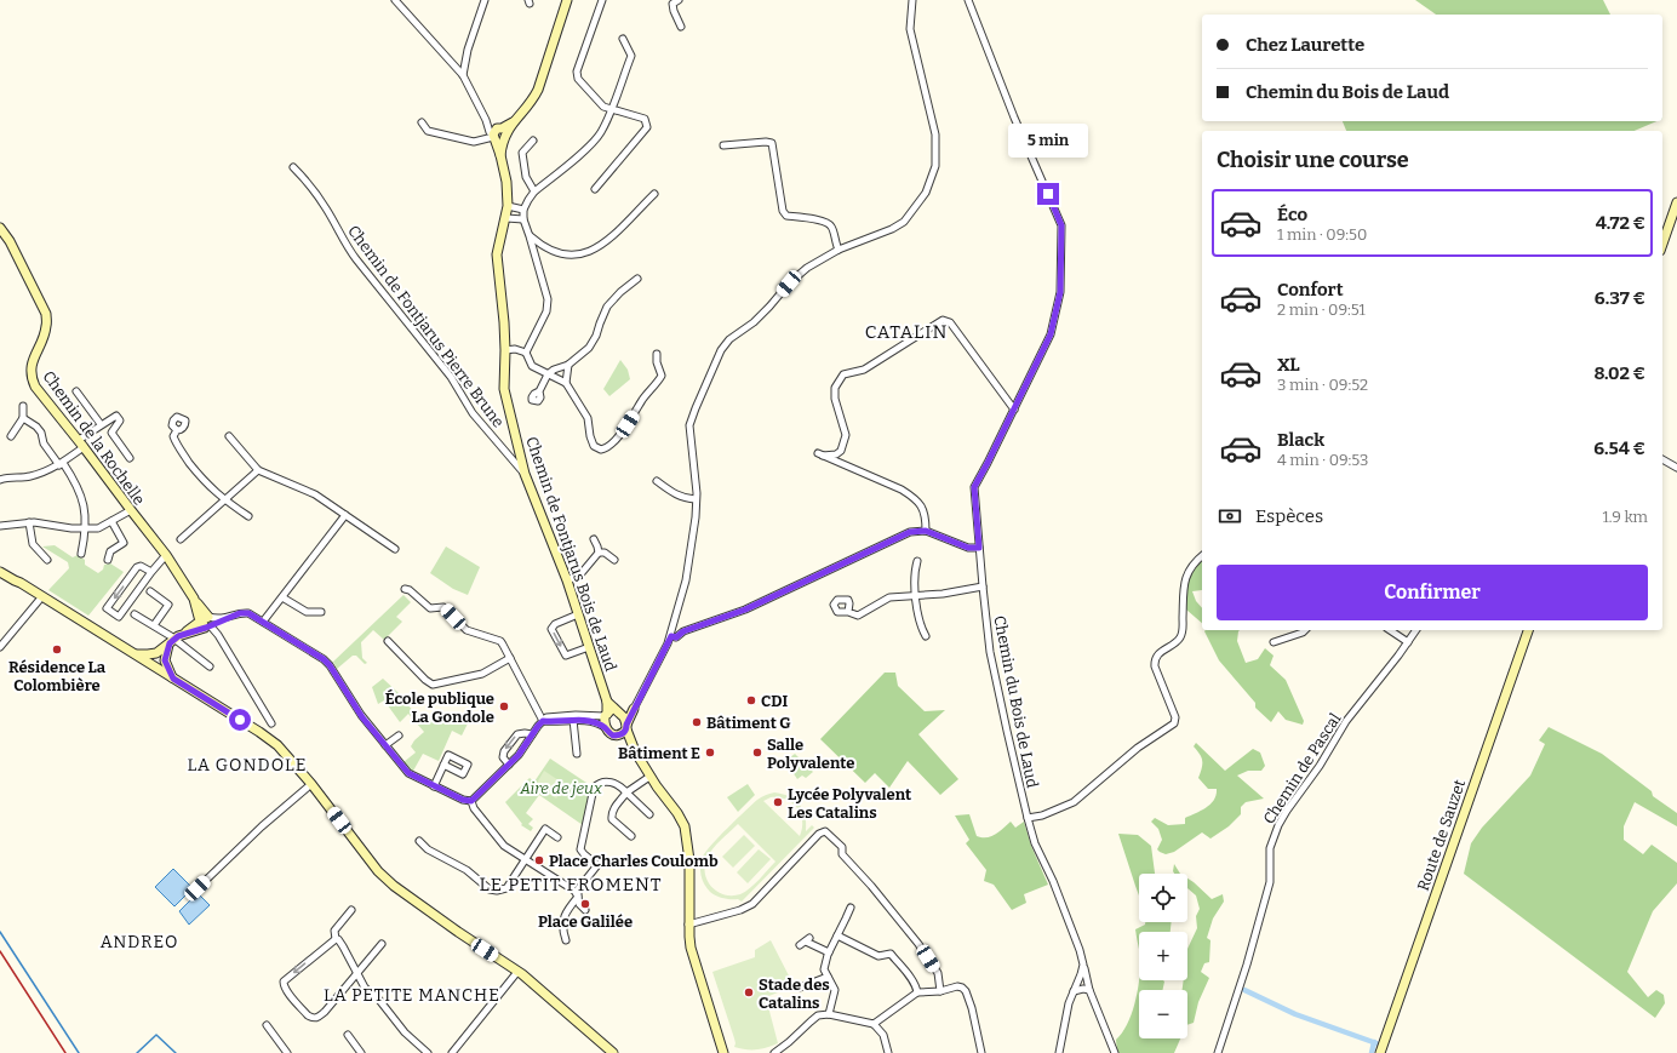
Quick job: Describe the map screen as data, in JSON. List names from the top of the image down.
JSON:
{
  "streets": {
    "street": [
      "Chemin de Fontjarus Pierre Brune",
      "Chemin de la Rochelle",
      "Chemin de Fontjarus Bois de Laud",
      "Chemin du Bois de Laud",
      "Chemin de Pascal",
      "Route de Sauzet"
    ]
  },
  "crossings": [
    ["Chemin de Fontjarus Pierre Brune", "Chemin de Fontjarus Bois de Laud"]
  ],
  "districts": [
    "CATALIN",
    "LA GONDOLE",
    "LE PETIT FROMENT",
    "ANDREO",
    "LA PETITE MANCHE"
  ],
  "parks": ["Aire de jeux"],
  "places": [
    "Résidence La Colombière",
    "CDI",
    "École publique La Gondole",
    "Bâtiment G",
    "Bâtiment E",
    "Salle Polyvalente",
    "Lycée Polyvalent Les Catalins",
    "Place Charles Coulomb",
    "Place Galilée",
    "Stade des Catalins"
  ],
  "page": {
    "banner": ["Chez Laurette", "Chemin du Bois de Laud"],
    "bubble": "5 min",
    "heading": "Choisir une course",
    "list": [
      {
        "name": "Éco",
        "note": "1 min · 09:50",
        "value": "4.72 €"
      },
      {
        "name": "Confort",
        "note": "2 min · 09:51",
        "value": "6.37 €"
      },
      {
        "name": "XL",
        "note": "3 min · 09:52",
        "value": "8.02 €"
      },
      {
        "name": "Black",
        "note": "4 min · 09:53",
        "value": "6.54 €"
      }
    ],
    "pay": ["Espèces", "1.9 km"],
    "buttons": "Confirmer",
    "map_buttons": ["+", "−"]
  }
}
